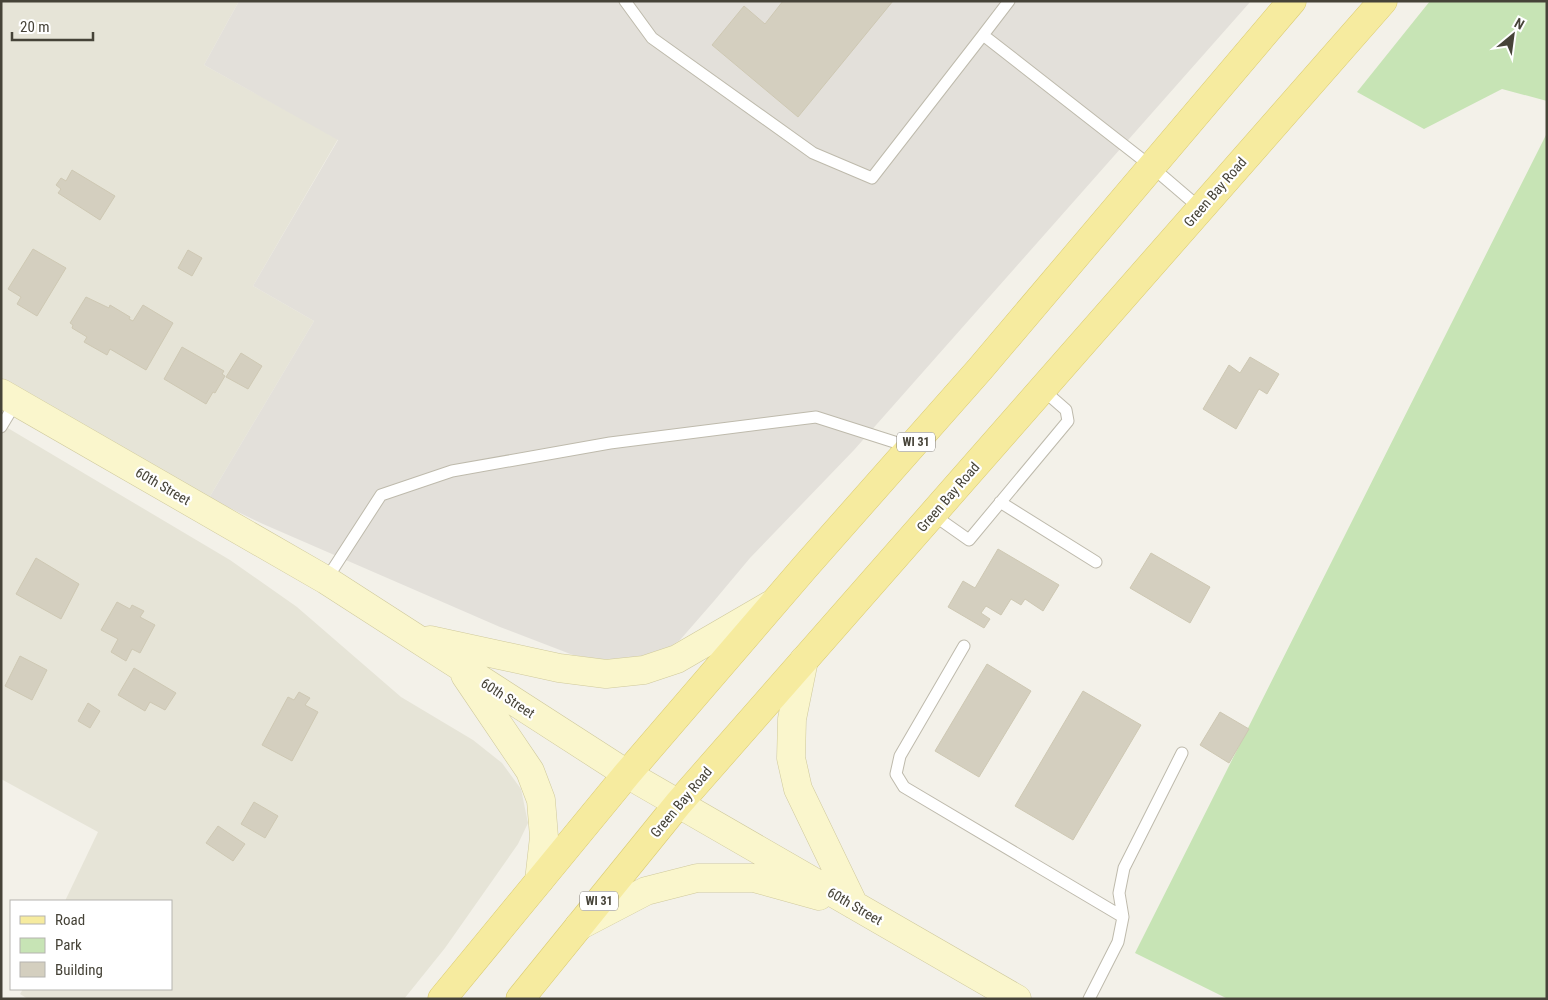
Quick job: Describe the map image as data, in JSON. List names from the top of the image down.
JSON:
{
  "streets": {
    "main road": ["Green Bay Road", "WI 31"],
    "street": ["60th Street"]
  },
  "crossings": [
    ["Green Bay Road", "60th Street"],
    ["WI 31", "60th Street"]
  ],
  "legend": ["Road", "Park", "Building"],
  "scale_bar": "20 m",
  "north": "top right"
}
